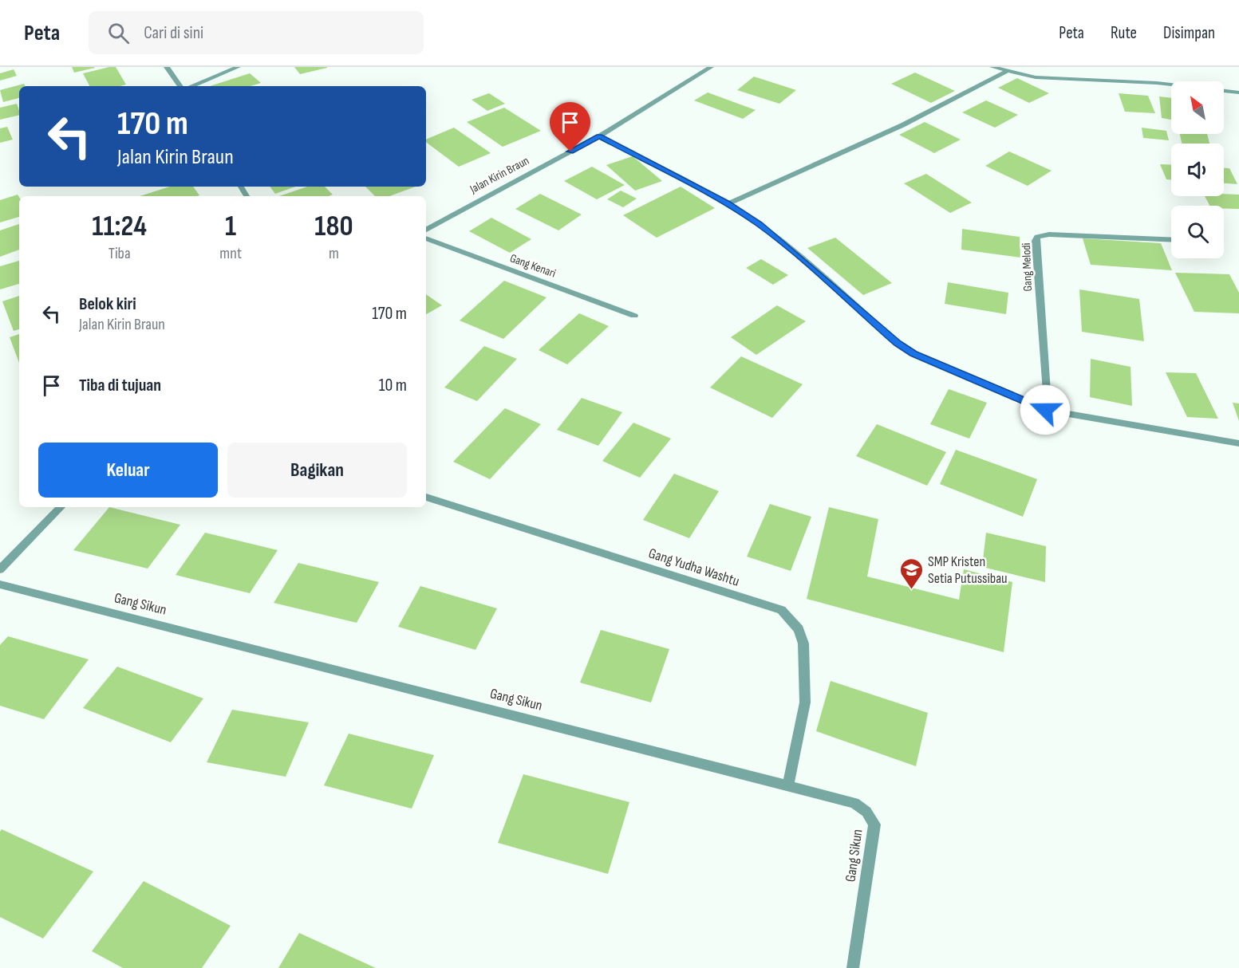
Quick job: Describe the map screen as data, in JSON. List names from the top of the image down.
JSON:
{
  "streets": {
    "street": [
      "Jalan Kirin Braun",
      "Gang Kenari",
      "Gang Melodi",
      "Gang Yudha Washtu",
      "Gang Sikun"
    ]
  },
  "crossings": [
    ["Gang Yudha Washtu", "Gang Sikun"]
  ],
  "places": {
    "school or university": ["SMP Kristen Setia Putussibau"]
  },
  "north": "top left",
  "page": {
    "header": "Peta",
    "search": "Cari di sini",
    "nav": ["Peta", "Rute", "Disimpan"],
    "turn": ["170 m", "Jalan Kirin Braun"],
    "eta": [
      "11:24",
      "Tiba",
      "1",
      "mnt",
      "180",
      "m"
    ],
    "list": [
      {
        "name": "Belok kiri",
        "note": "Jalan Kirin Braun",
        "value": "170 m"
      },
      {
        "name": "Tiba di tujuan",
        "value": "10 m"
      }
    ],
    "buttons": ["Keluar", "Bagikan"]
  }
}
